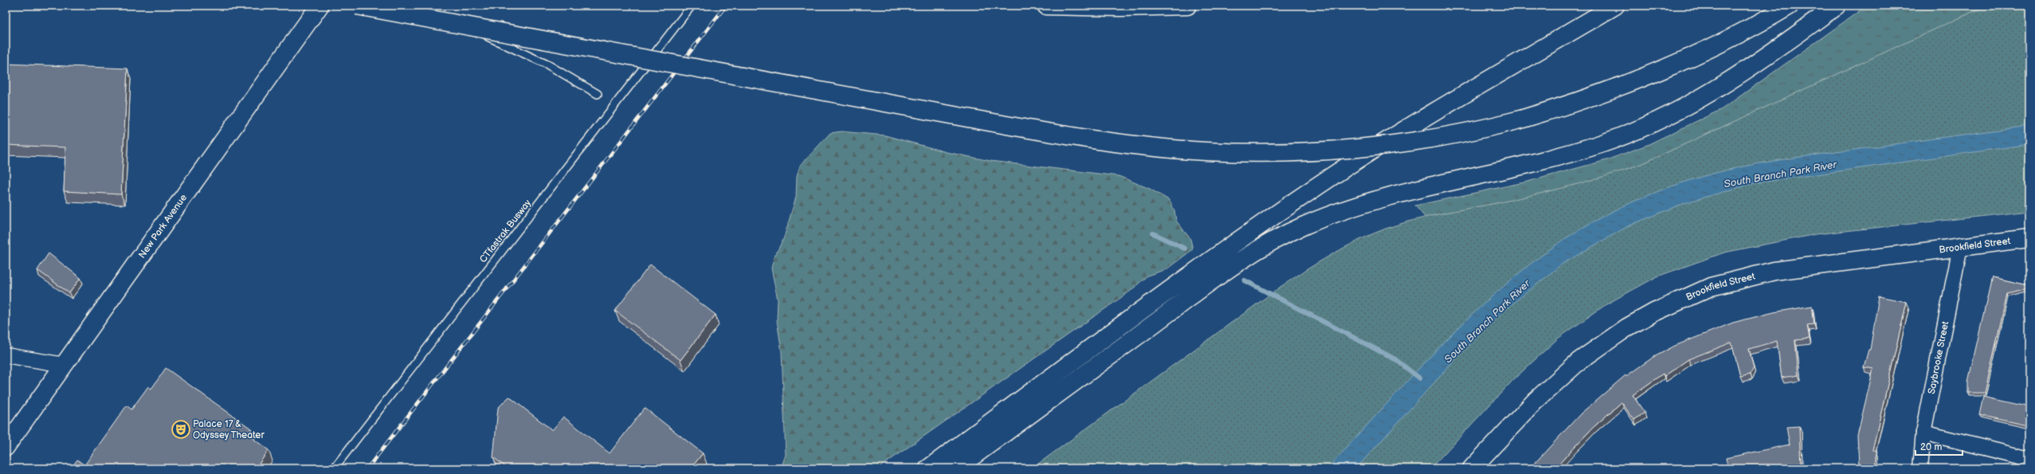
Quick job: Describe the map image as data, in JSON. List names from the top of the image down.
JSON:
{
  "streets": {
    "main road": ["New Park Avenue", "Brookfield Street"],
    "street": ["Saybrooke Street"],
    "lane": ["CTfastrak Busway"]
  },
  "crossings": [
    ["Brookfield Street", "Saybrooke Street"]
  ],
  "water": ["South Branch Park River"],
  "places": {
    "theatre": ["Palace 17 & Odyssey Theater"]
  },
  "scale_bar": "20 m"
}
